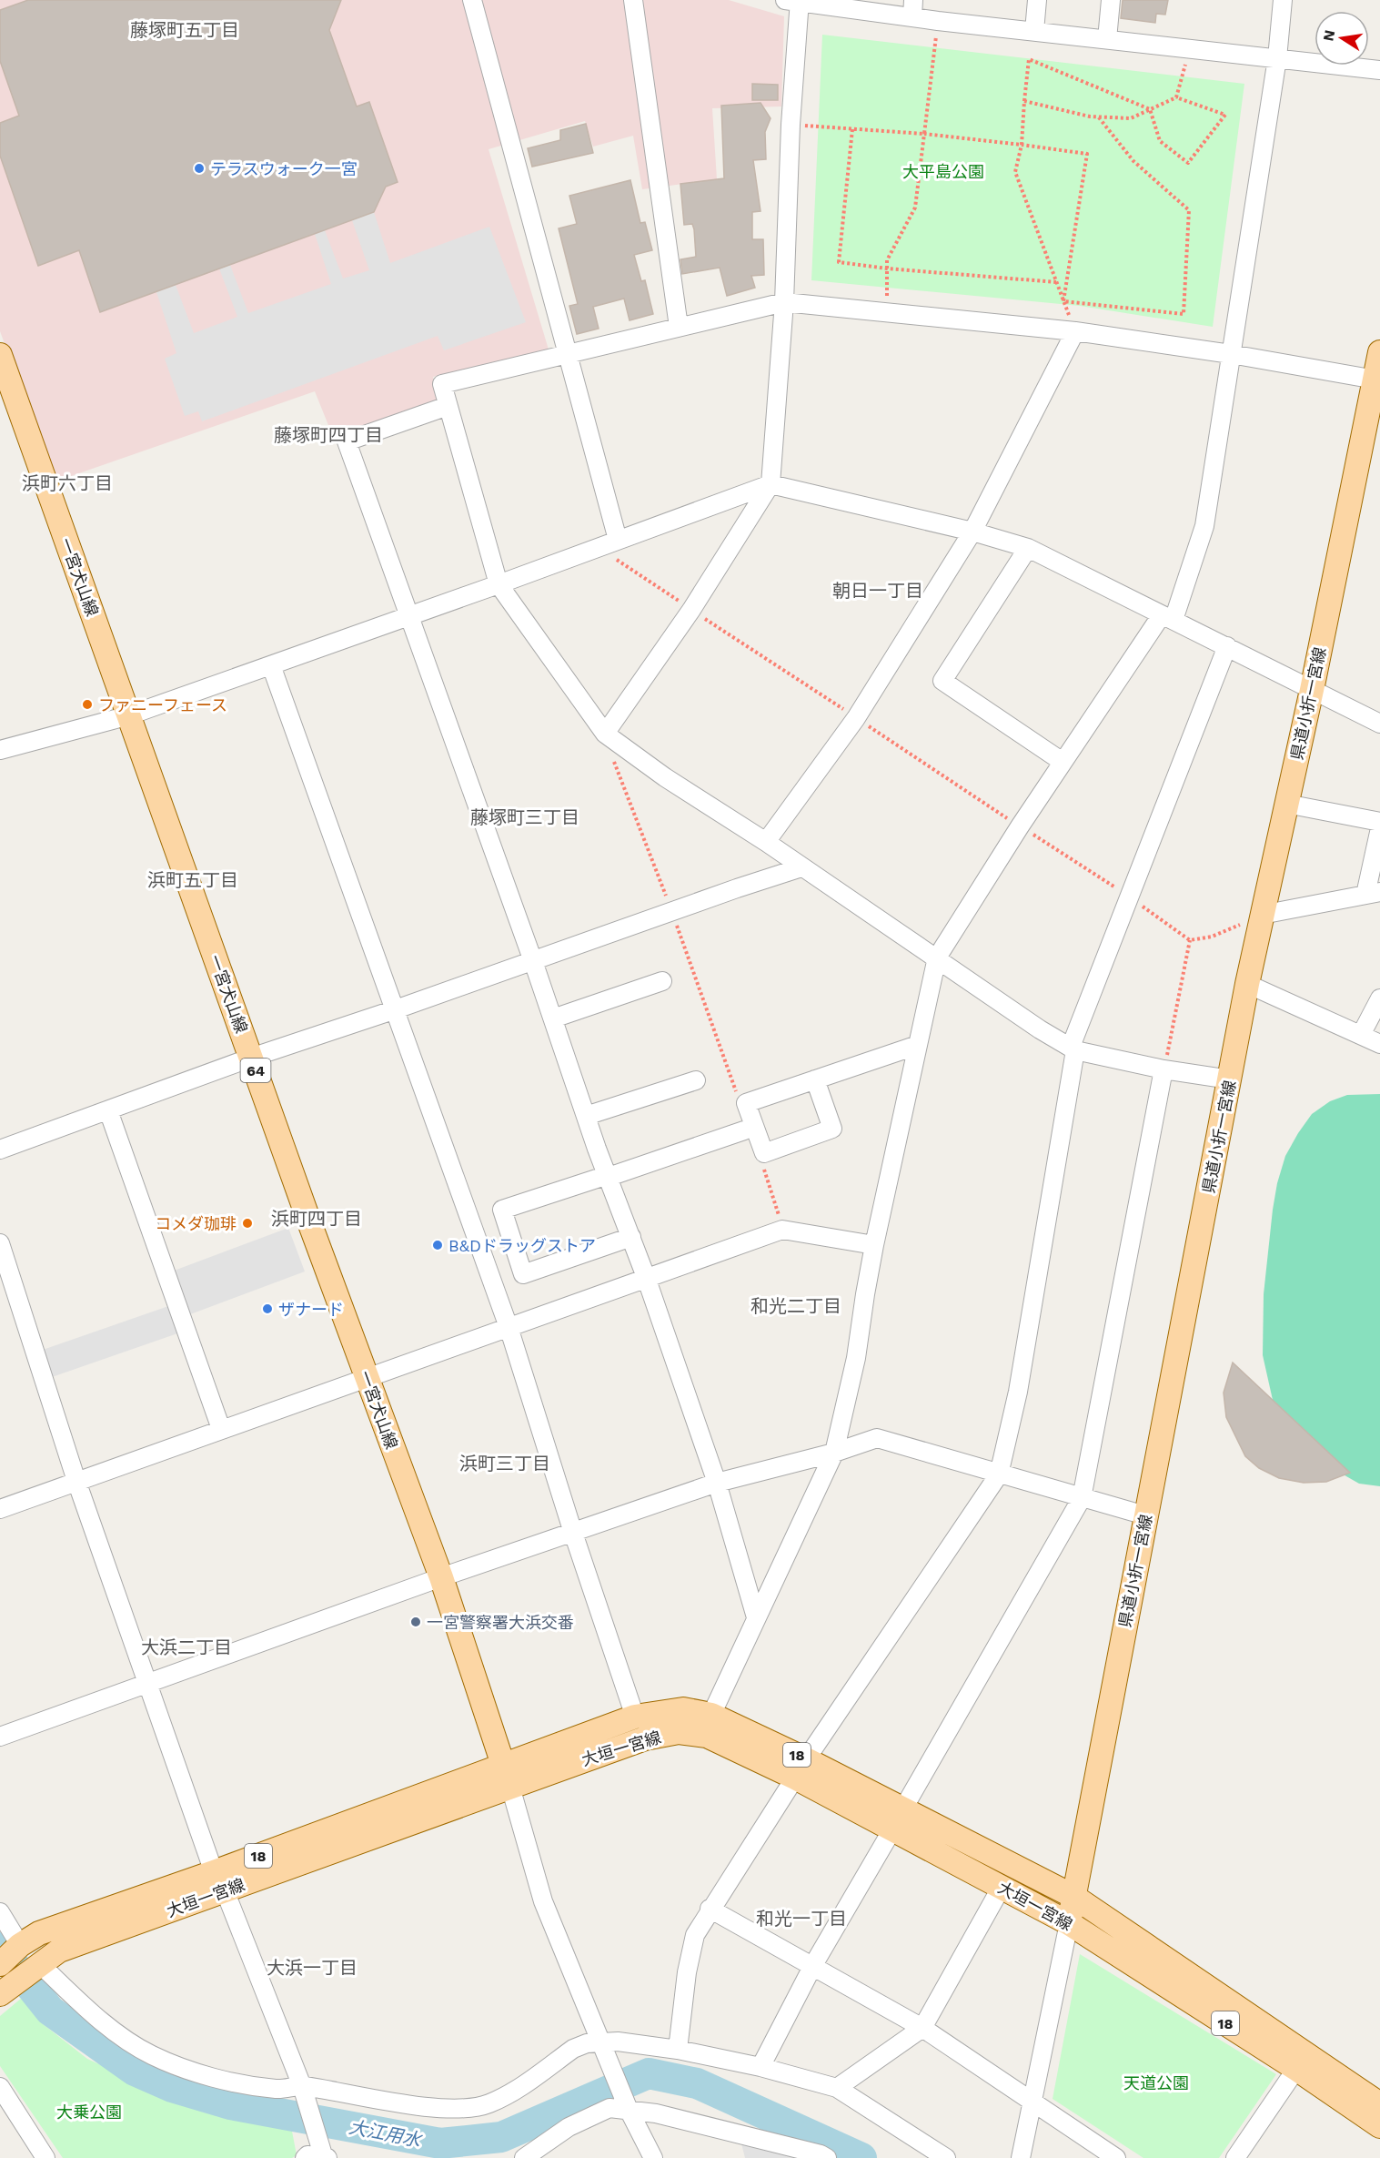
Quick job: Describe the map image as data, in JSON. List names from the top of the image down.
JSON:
{
  "streets": {
    "main road": [
      "一宮犬山線",
      "県道小折一宮線",
      "64",
      "大垣一宮線",
      "18"
    ]
  },
  "crossings": [
    ["一宮犬山線", "大垣一宮線"],
    ["県道小折一宮線", "大垣一宮線"]
  ],
  "districts": [
    "藤塚町五丁目",
    "藤塚町四丁目",
    "浜町六丁目",
    "朝日一丁目",
    "藤塚町三丁目",
    "浜町五丁目",
    "浜町四丁目",
    "和光二丁目",
    "浜町三丁目",
    "大浜二丁目",
    "和光一丁目",
    "大浜一丁目"
  ],
  "water": ["大江用水"],
  "parks": ["大平島公園", "天道公園", "大乗公園"],
  "places": [
    "テラスウォーク一宮",
    "ファニーフェース",
    "コメダ珈琲",
    "B&Dドラッグストア",
    "ザナード",
    "一宮警察署大浜交番"
  ],
  "north": "left"
}
